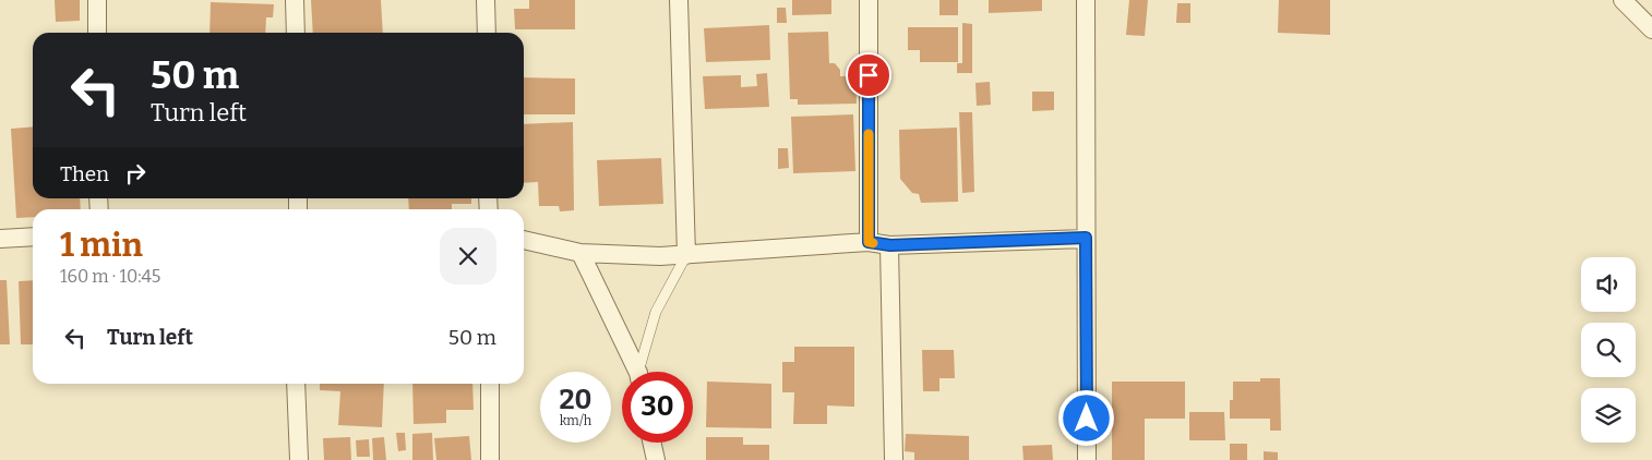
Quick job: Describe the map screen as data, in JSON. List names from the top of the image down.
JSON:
{
  "page": {
    "turn": ["50 m", "Turn left"],
    "then": "Then",
    "heading": ["1 min", "160 m · 10:45"],
    "list": [
      {
        "name": "Turn left",
        "value": "50 m"
      }
    ],
    "speed": "20 km/h",
    "limit": "30"
  }
}
